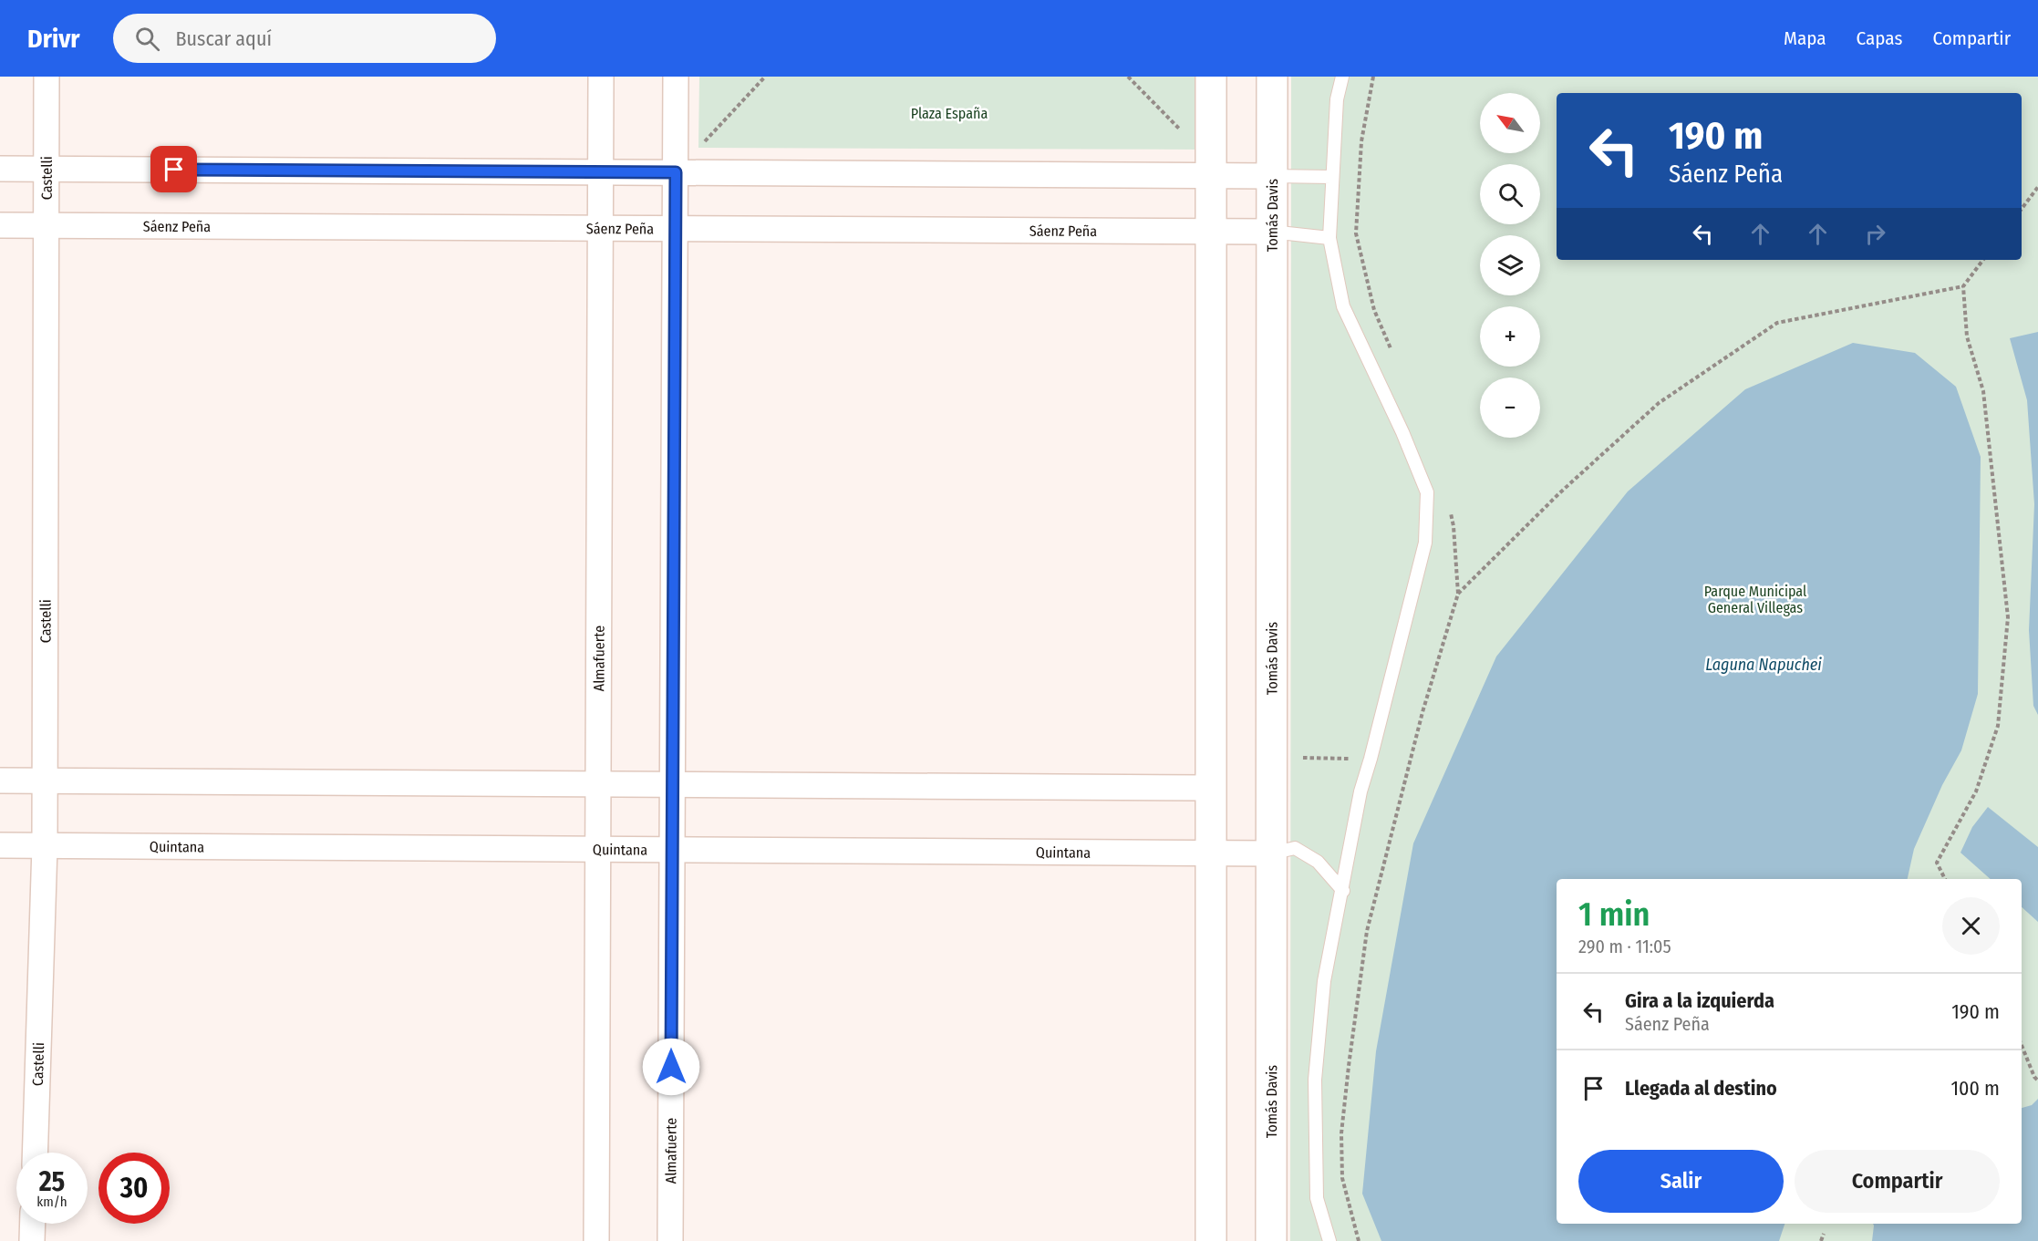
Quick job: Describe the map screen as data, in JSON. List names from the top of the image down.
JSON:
{
  "streets": {
    "street": [
      "Castelli",
      "Tomás Davis",
      "Sáenz Peña",
      "Almafuerte",
      "Quintana"
    ]
  },
  "crossings": [
    ["Castelli", "Sáenz Peña"],
    ["Castelli", "Quintana"],
    ["Tomás Davis", "Sáenz Peña"],
    ["Tomás Davis", "Quintana"],
    ["Sáenz Peña", "Almafuerte"],
    ["Almafuerte", "Quintana"]
  ],
  "water": ["Laguna Napuchei"],
  "parks": ["Plaza España", "Parque Municipal General Villegas"],
  "north": "top left",
  "page": {
    "header": "Drivr",
    "search": "Buscar aquí",
    "nav": ["Mapa", "Capas", "Compartir"],
    "map_buttons": ["+", "−"],
    "turn": ["190 m", "Sáenz Peña"],
    "heading": ["1 min", "290 m · 11:05"],
    "list": [
      {
        "name": "Gira a la izquierda",
        "note": "Sáenz Peña",
        "value": "190 m"
      },
      {
        "name": "Llegada al destino",
        "value": "100 m"
      }
    ],
    "buttons": ["Salir", "Compartir"],
    "speed": "25 km/h",
    "limit": "30"
  }
}
